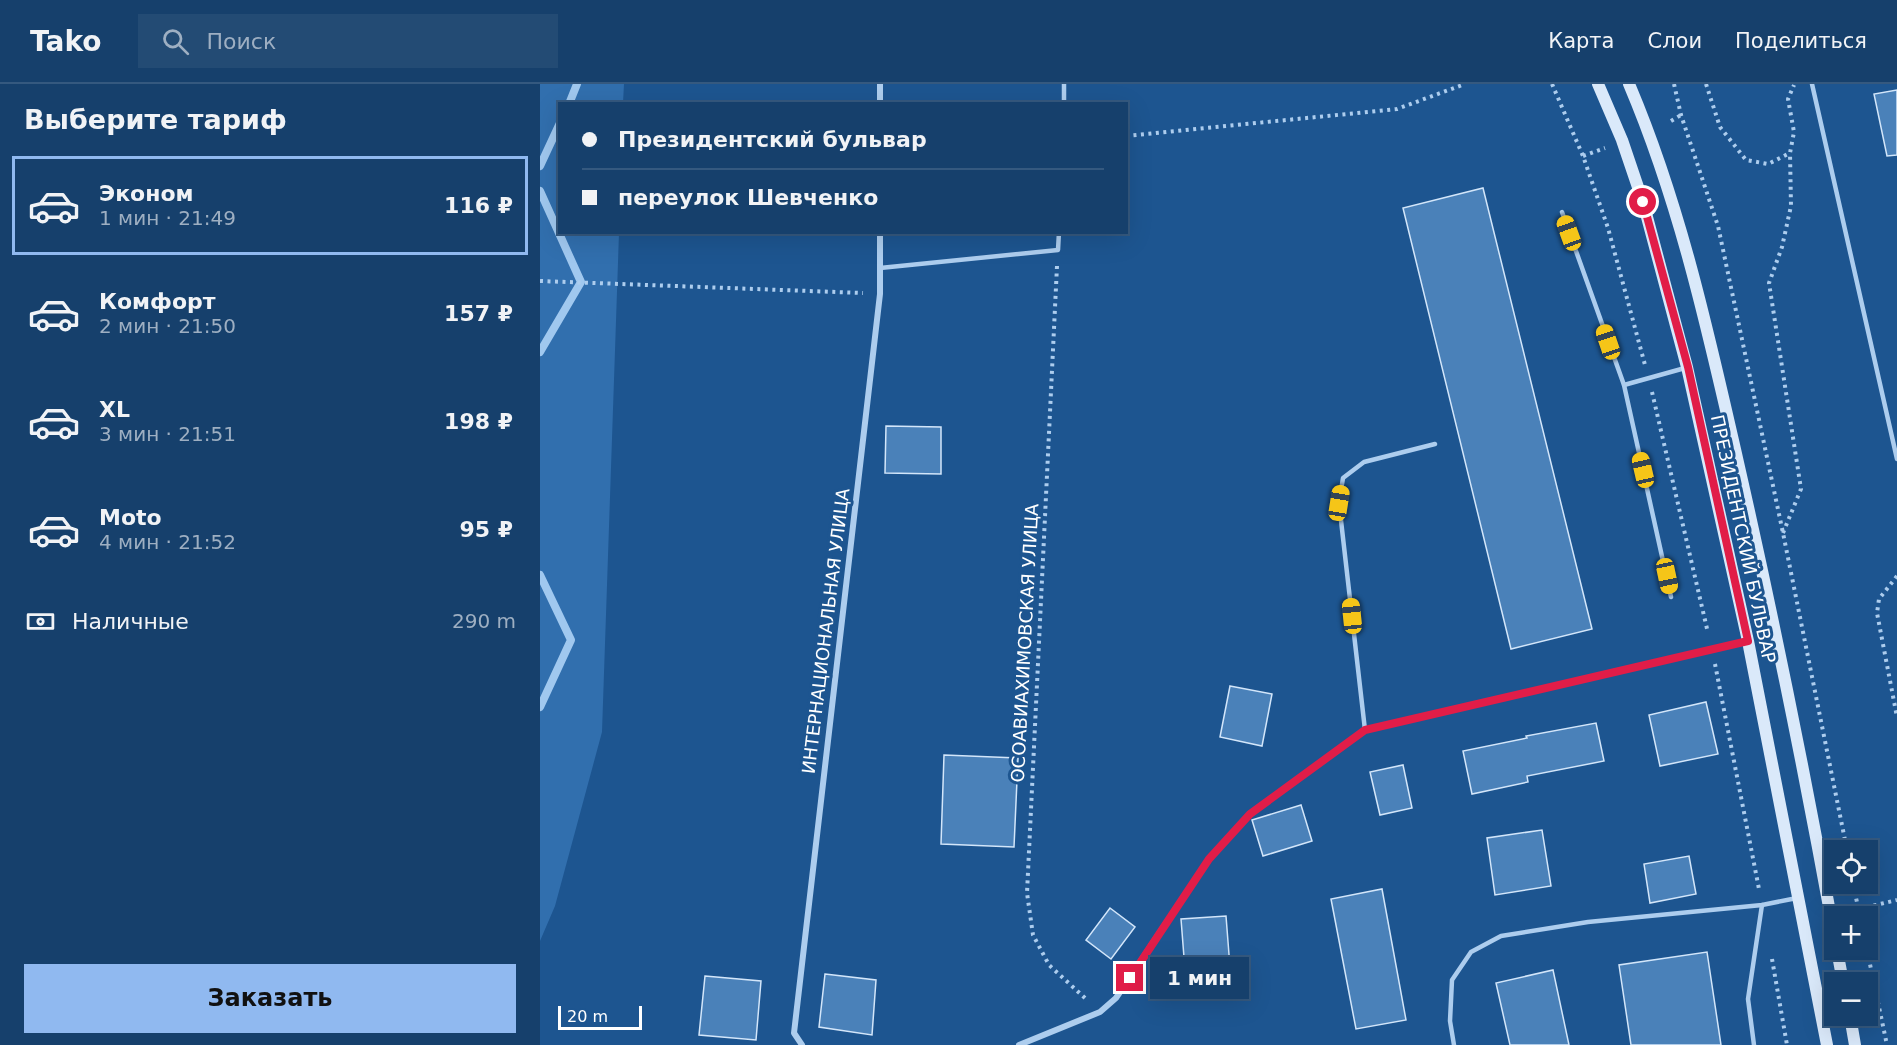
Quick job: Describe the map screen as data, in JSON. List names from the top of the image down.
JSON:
{
  "streets": {
    "main road": ["ПРЕЗИДЕНТСКИЙ БУЛЬВАР"],
    "street": ["ИНТЕРНАЦИОНАЛЬНАЯ УЛИЦА"],
    "path": ["ОСОАВИАХИМОВСКАЯ УЛИЦА"]
  },
  "scale_bar": "20 m",
  "page": {
    "header": "Tako",
    "search": "Поиск",
    "nav": ["Карта", "Слои", "Поделиться"],
    "heading": "Выберите тариф",
    "banner": ["Президентский бульвар", "переулок Шевченко"],
    "list": [
      {
        "name": "Эконом",
        "note": "1 мин · 21:49",
        "value": "116 ₽"
      },
      {
        "name": "Комфорт",
        "note": "2 мин · 21:50",
        "value": "157 ₽"
      },
      {
        "name": "XL",
        "note": "3 мин · 21:51",
        "value": "198 ₽"
      },
      {
        "name": "Moto",
        "note": "4 мин · 21:52",
        "value": "95 ₽"
      }
    ],
    "pay": ["Наличные", "290 m"],
    "map_buttons": ["+", "−"],
    "buttons": "Заказать",
    "bubble": "1 мин",
    "scale": "20 m"
  }
}
